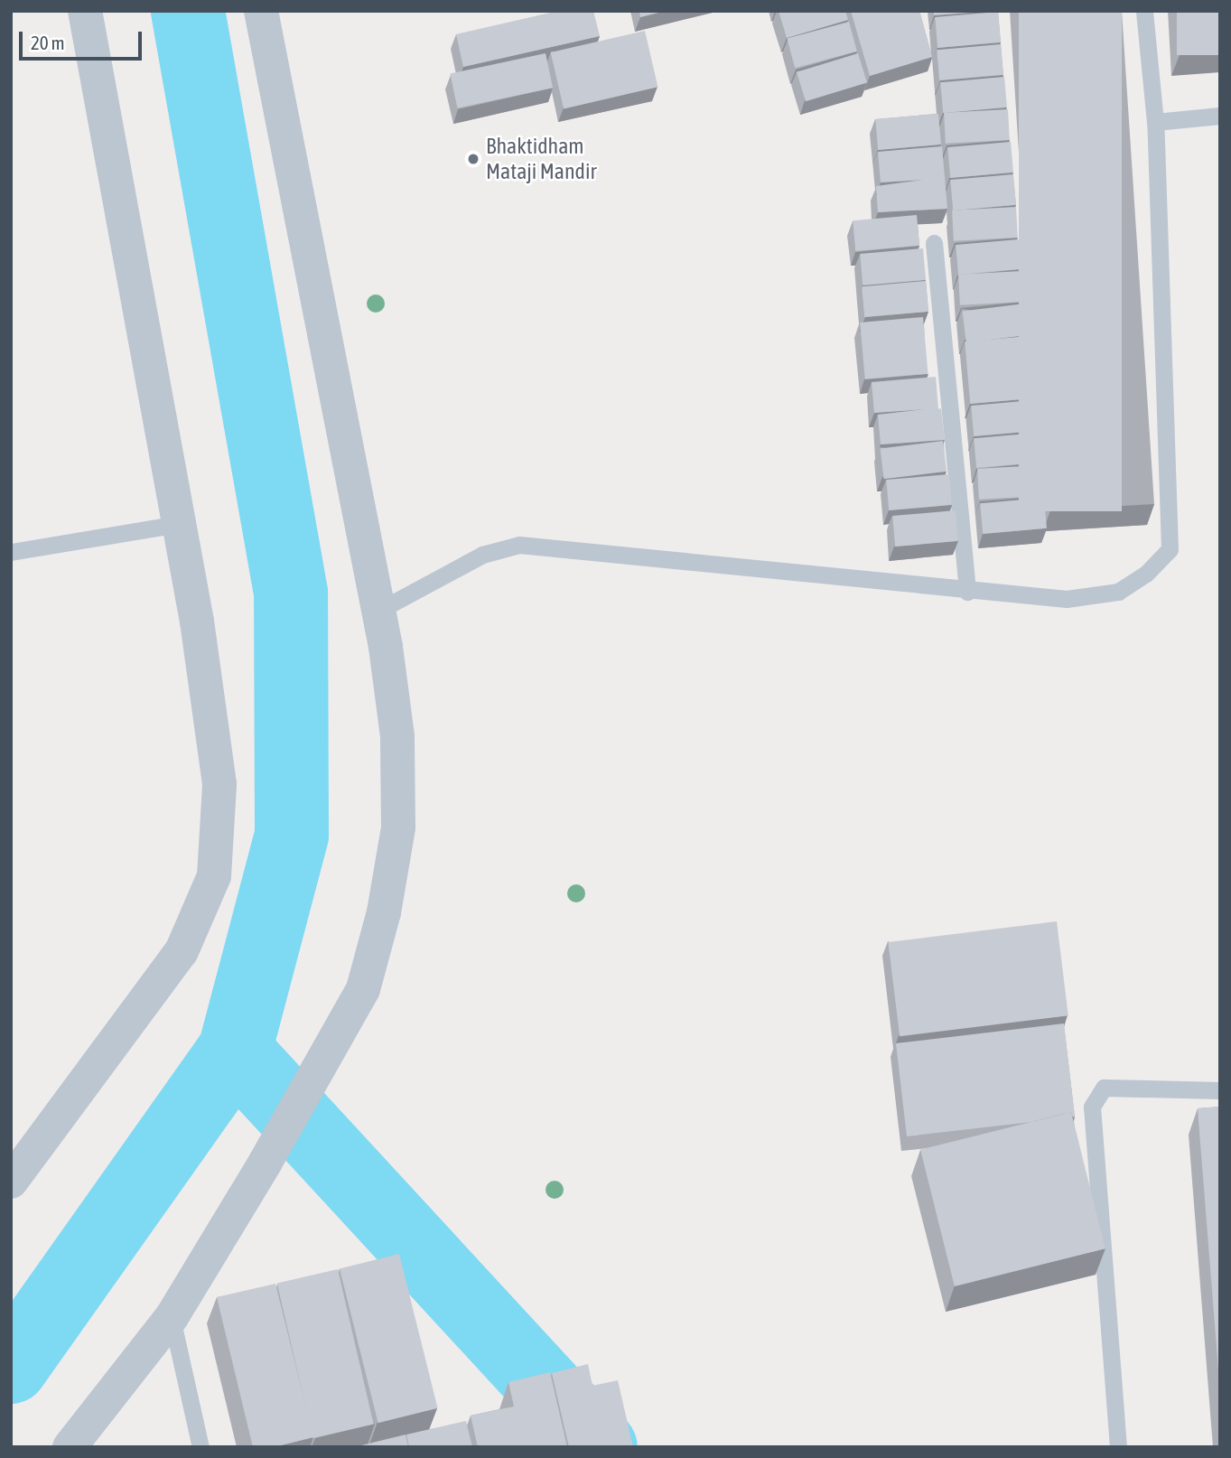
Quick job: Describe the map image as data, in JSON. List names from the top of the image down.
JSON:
{
  "places": ["Bhaktidham Mataji Mandir"],
  "scale_bar": "20 m"
}
